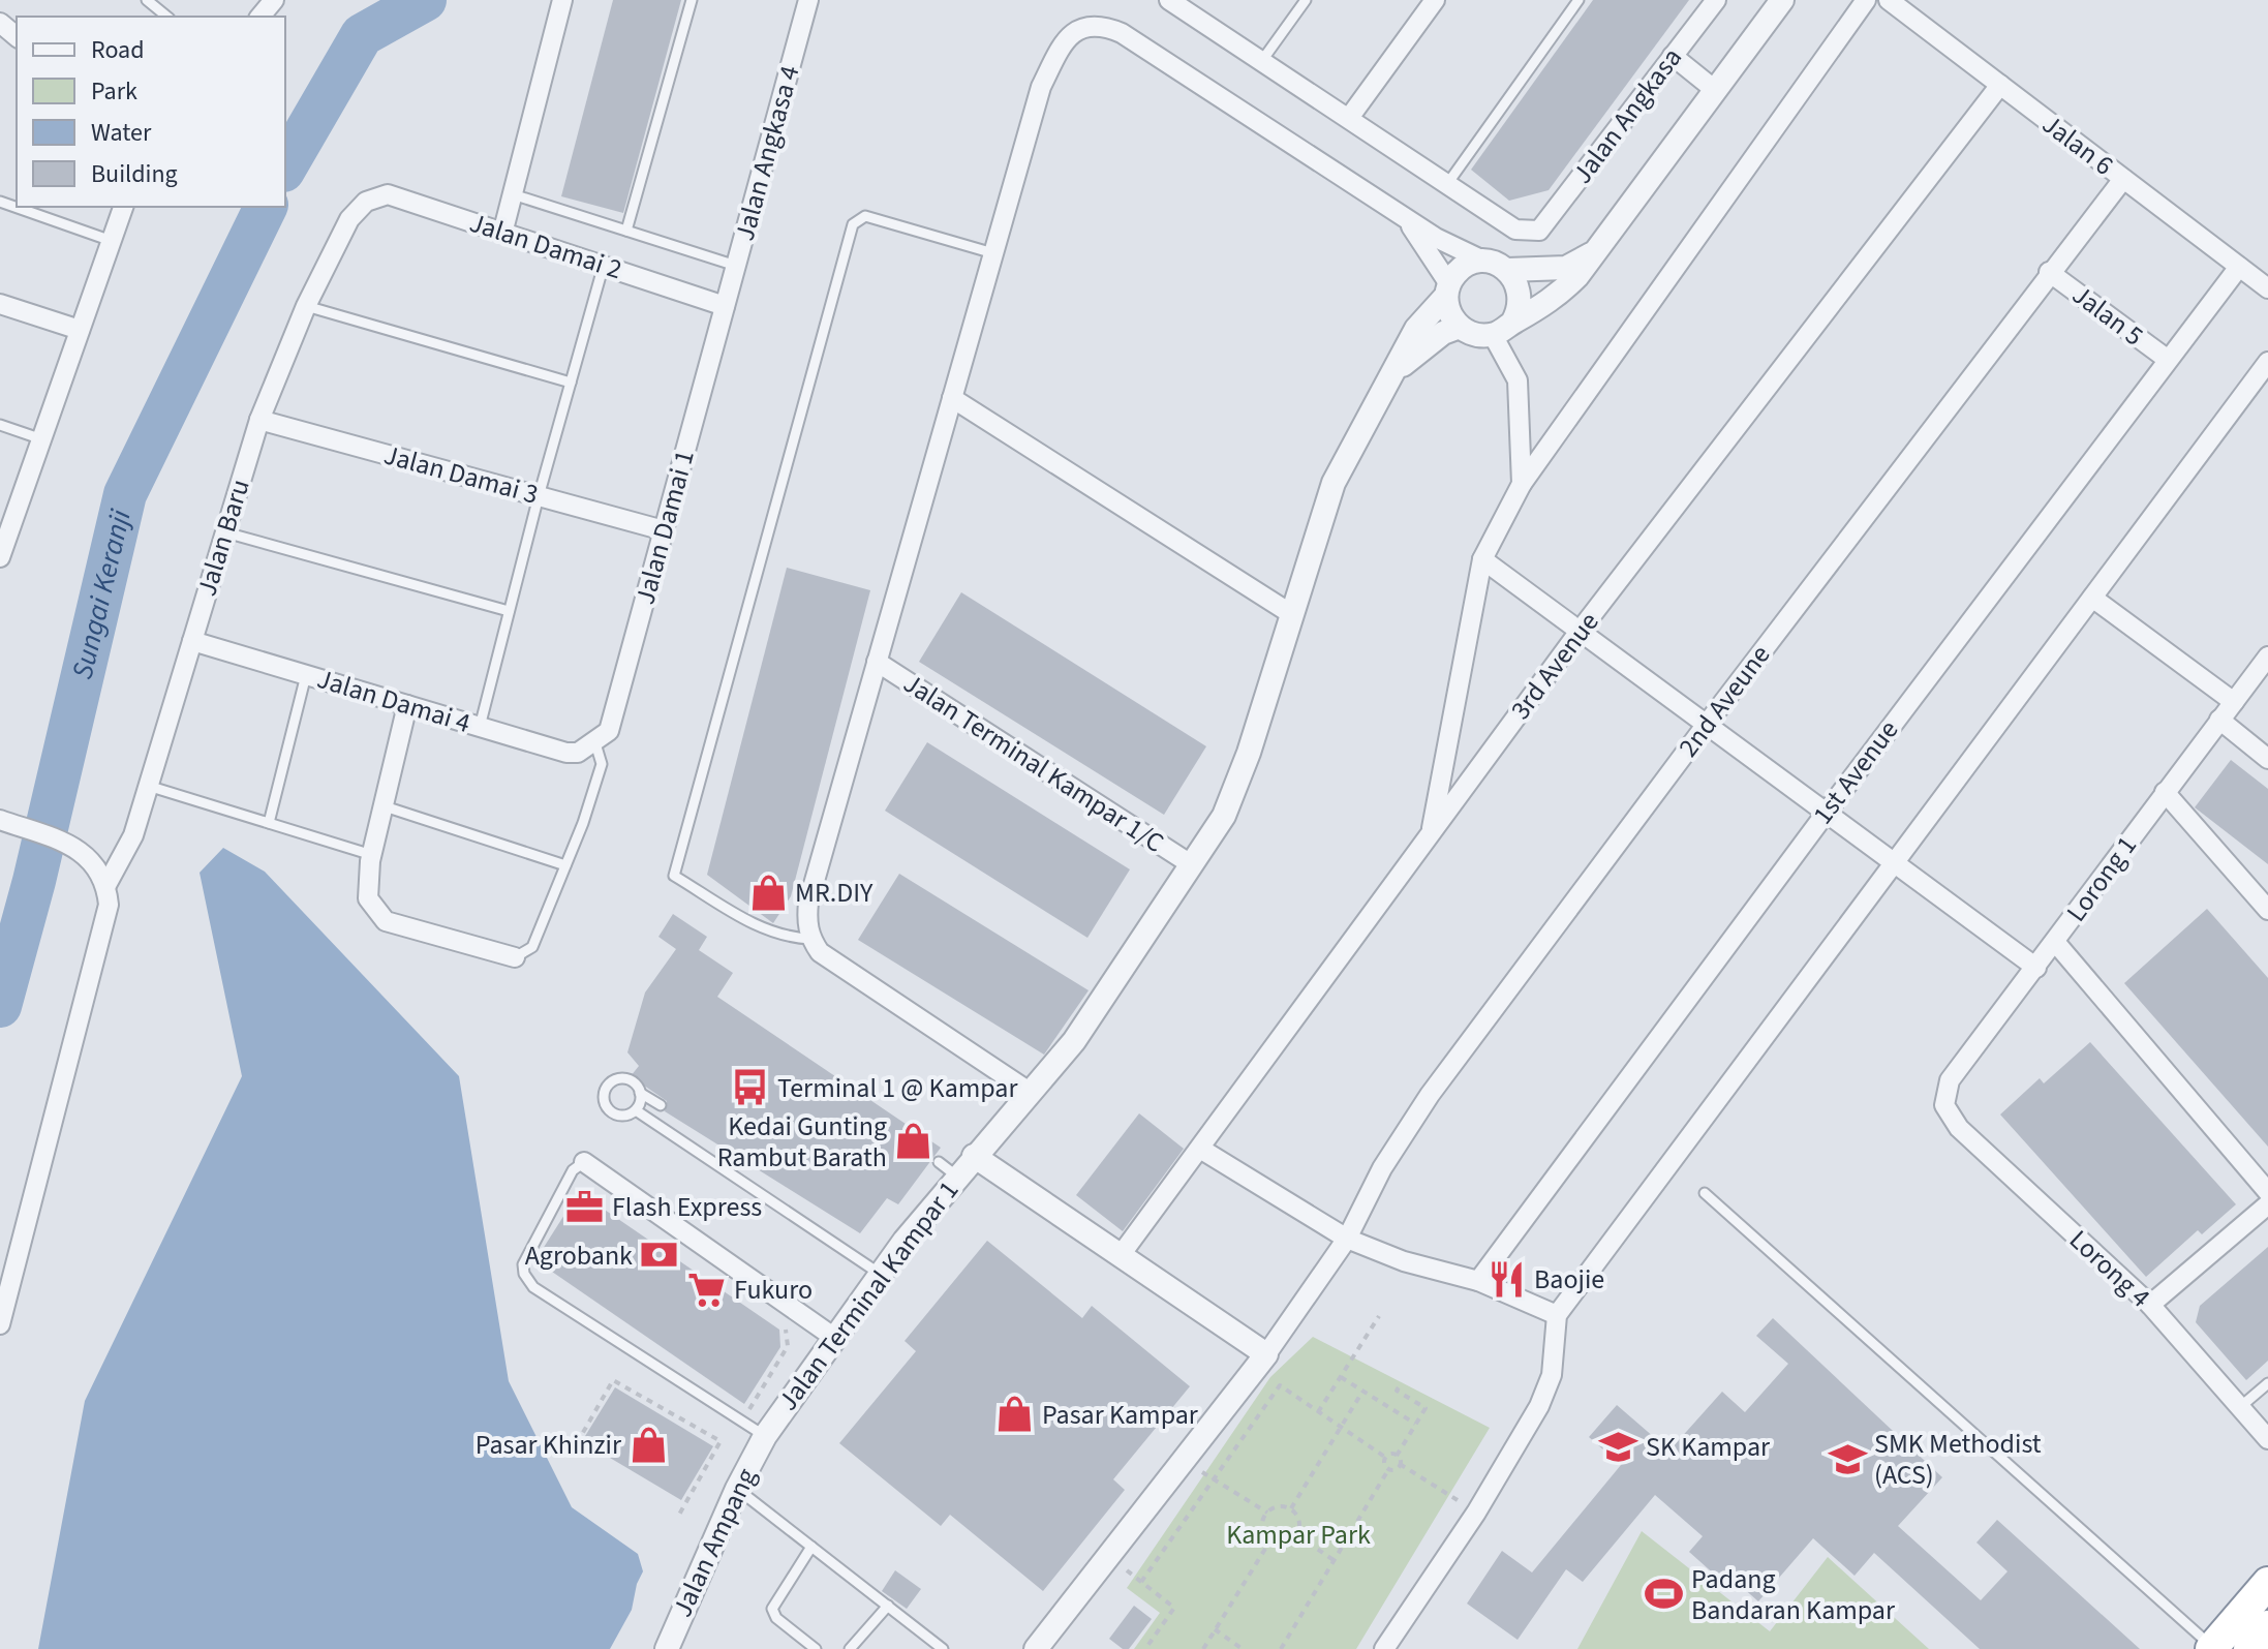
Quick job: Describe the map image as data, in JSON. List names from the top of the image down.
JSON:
{
  "streets": {
    "street": [
      "Jalan Angkasa",
      "Jalan 6",
      "Jalan Angkasa 4",
      "Jalan Damai 2",
      "Jalan 5",
      "Jalan Damai 3",
      "Jalan Damai 1",
      "Jalan Baru",
      "3rd Avenue",
      "Jalan Damai 4",
      "2nd Aveune",
      "Jalan Terminal Kampar 1/C",
      "1st Avenue",
      "Lorong 1",
      "Lorong 4",
      "Jalan Terminal Kampar 1",
      "Jalan Ampang"
    ]
  },
  "crossings": [
    ["Jalan 6", "3rd Avenue"],
    ["Jalan 6", "2nd Aveune"],
    ["Jalan 6", "1st Avenue"],
    ["Jalan Angkasa 4", "Jalan Damai 2"],
    ["Jalan Angkasa 4", "Jalan Damai 1"],
    ["Jalan Damai 2", "Jalan Damai 1"],
    ["Jalan Damai 2", "Jalan Baru"],
    ["Jalan 5", "2nd Aveune"],
    ["Jalan 5", "1st Avenue"],
    ["Jalan Damai 3", "Jalan Damai 1"],
    ["Jalan Damai 3", "Jalan Baru"],
    ["Jalan Damai 1", "Jalan Damai 4"],
    ["Jalan Baru", "Jalan Damai 4"],
    ["Jalan Terminal Kampar 1/C", "Jalan Terminal Kampar 1"],
    ["Lorong 1", "Lorong 4"],
    ["Jalan Terminal Kampar 1", "Jalan Ampang"]
  ],
  "water": ["Sungai Keranji"],
  "parks": ["Kampar Park"],
  "places": {
    "shop": [
      "MR.DIY",
      "Kedai Gunting Rambut Barath",
      "Pasar Kampar",
      "Pasar Khinzir"
    ],
    "bus stop": ["Terminal 1 @ Kampar"],
    "office": ["Flash Express"],
    "bank": ["Agrobank"],
    "restaurant": ["Baojie"],
    "supermarket": ["Fukuro"],
    "school or university": ["SK Kampar", "SMK Methodist (ACS)"],
    "sports": ["Padang Bandaran Kampar"]
  },
  "legend": [
    "Road",
    "Park",
    "Water",
    "Building"
  ]
}
